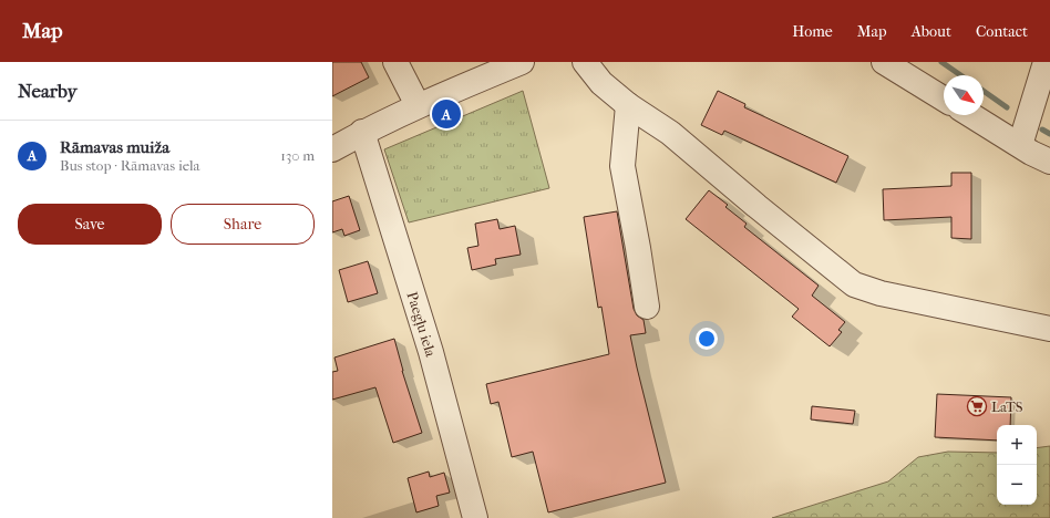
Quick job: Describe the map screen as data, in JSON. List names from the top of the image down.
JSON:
{
  "streets": {
    "street": ["Paegļu iela"]
  },
  "places": {
    "supermarket": ["LaTS"]
  },
  "north": "bottom right",
  "page": {
    "header": "Map",
    "nav": [
      "Home",
      "Map",
      "About",
      "Contact"
    ],
    "heading": "Nearby",
    "pins": "A",
    "list": [
      {
        "mark": "A",
        "name": "Rāmavas muiža",
        "note": "Bus stop · Rāmavas iela",
        "value": "130 m"
      }
    ],
    "buttons": ["Save", "Share"],
    "map_buttons": ["+", "−"]
  }
}
